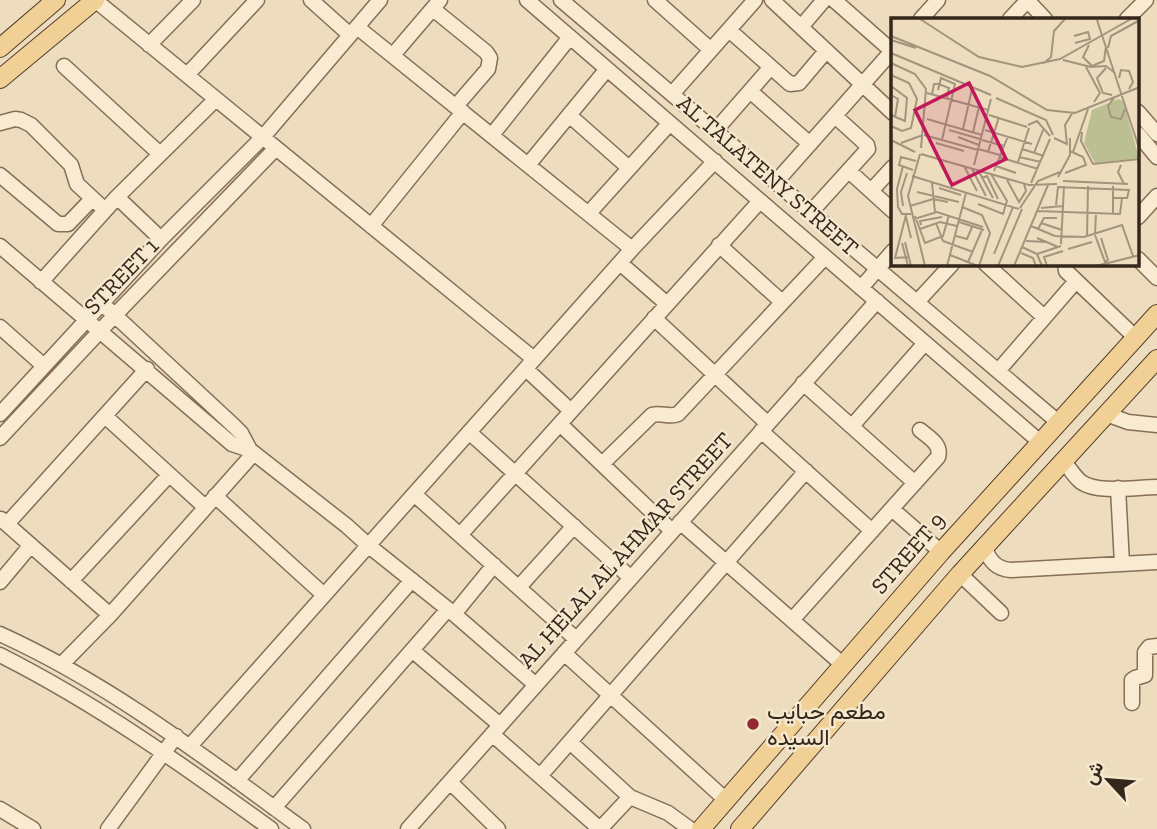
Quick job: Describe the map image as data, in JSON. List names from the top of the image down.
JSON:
{
  "streets": {
    "main road": ["STREET 9"],
    "street": ["AL TALATENY STREET", "STREET 1", "AL HELAL AL AHMAR STREET"]
  },
  "crossings": [
    ["AL TALATENY STREET", "AL HELAL AL AHMAR STREET"],
    ["AL TALATENY STREET", "STREET 9"]
  ],
  "places": ["مطعم حبايب السيده"],
  "north": "top left"
}
